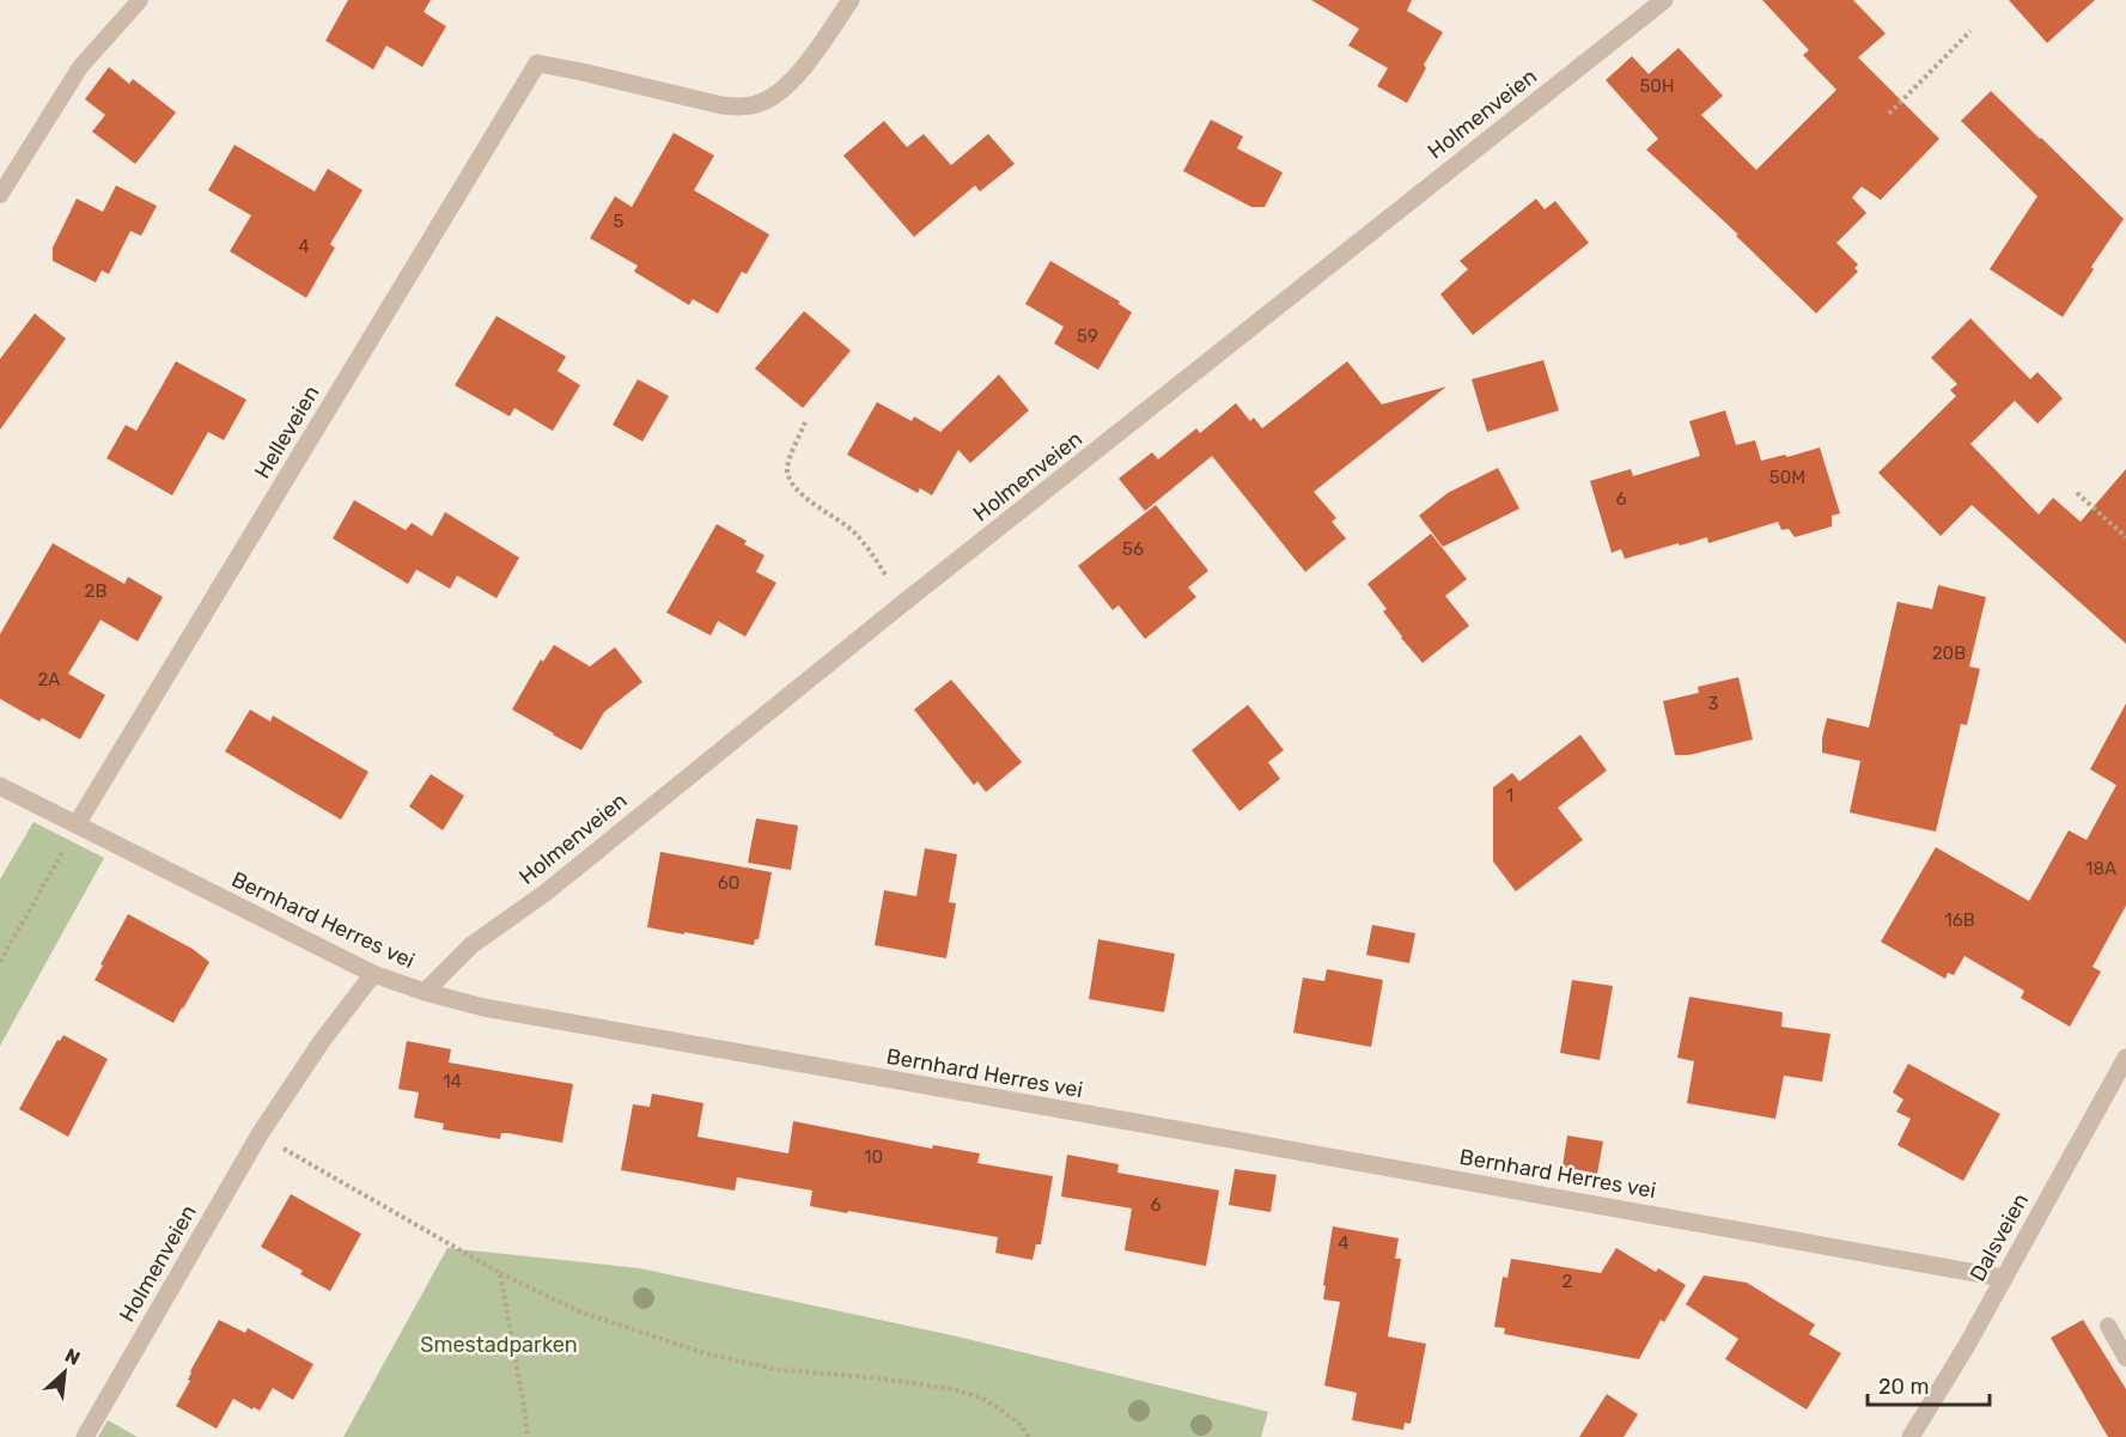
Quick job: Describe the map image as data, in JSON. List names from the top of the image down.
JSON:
{
  "streets": {
    "street": [
      "Holmenveien",
      "Helleveien",
      "Bernhard Herres vei",
      "Dalsveien"
    ]
  },
  "crossings": [
    ["Holmenveien", "Bernhard Herres vei"],
    ["Helleveien", "Bernhard Herres vei"],
    ["Bernhard Herres vei", "Dalsveien"]
  ],
  "parks": ["Smestadparken"],
  "house_numbers": [
    "50H",
    "5",
    "4",
    "59",
    "50M",
    "6",
    "56",
    "2B",
    "20B",
    "2A",
    "3",
    "1",
    "18A",
    "60",
    "16B",
    "14",
    "10",
    "6",
    "4",
    "2"
  ],
  "scale_bar": "20 m",
  "north": "top right"
}
